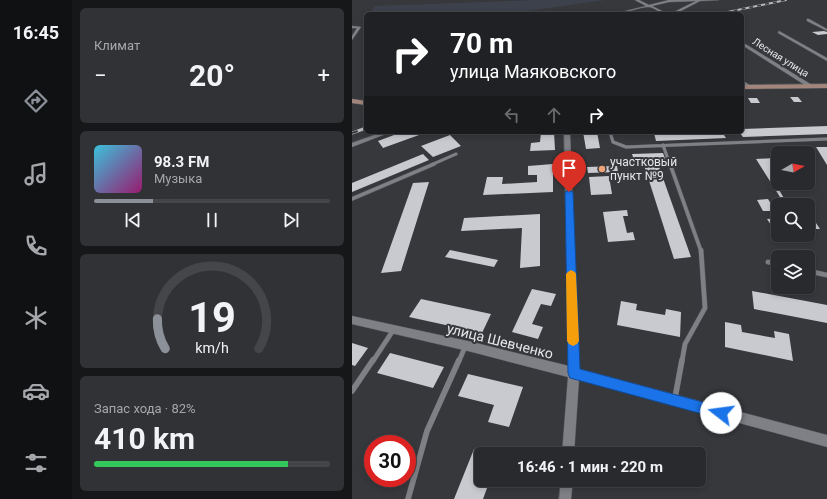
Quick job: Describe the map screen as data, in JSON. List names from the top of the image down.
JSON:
{
  "streets": {
    "street": ["Лесная улица", "улица Шевченко"]
  },
  "places": ["участковый пункт №9"],
  "north": "right",
  "page": {
    "tabs": "16:45",
    "tile": [
      "Климат",
      ["Запас хода · 82%", "410 km"]
    ],
    "turn": ["70 m", "улица Маяковского"],
    "heat": ["−", "20°", "+"],
    "song": ["98.3 FM", "Музыка"],
    "limit": "30",
    "trip": "16:46 · 1 мин · 220 m",
    "gauge": ["19", "km/h"]
  }
}
